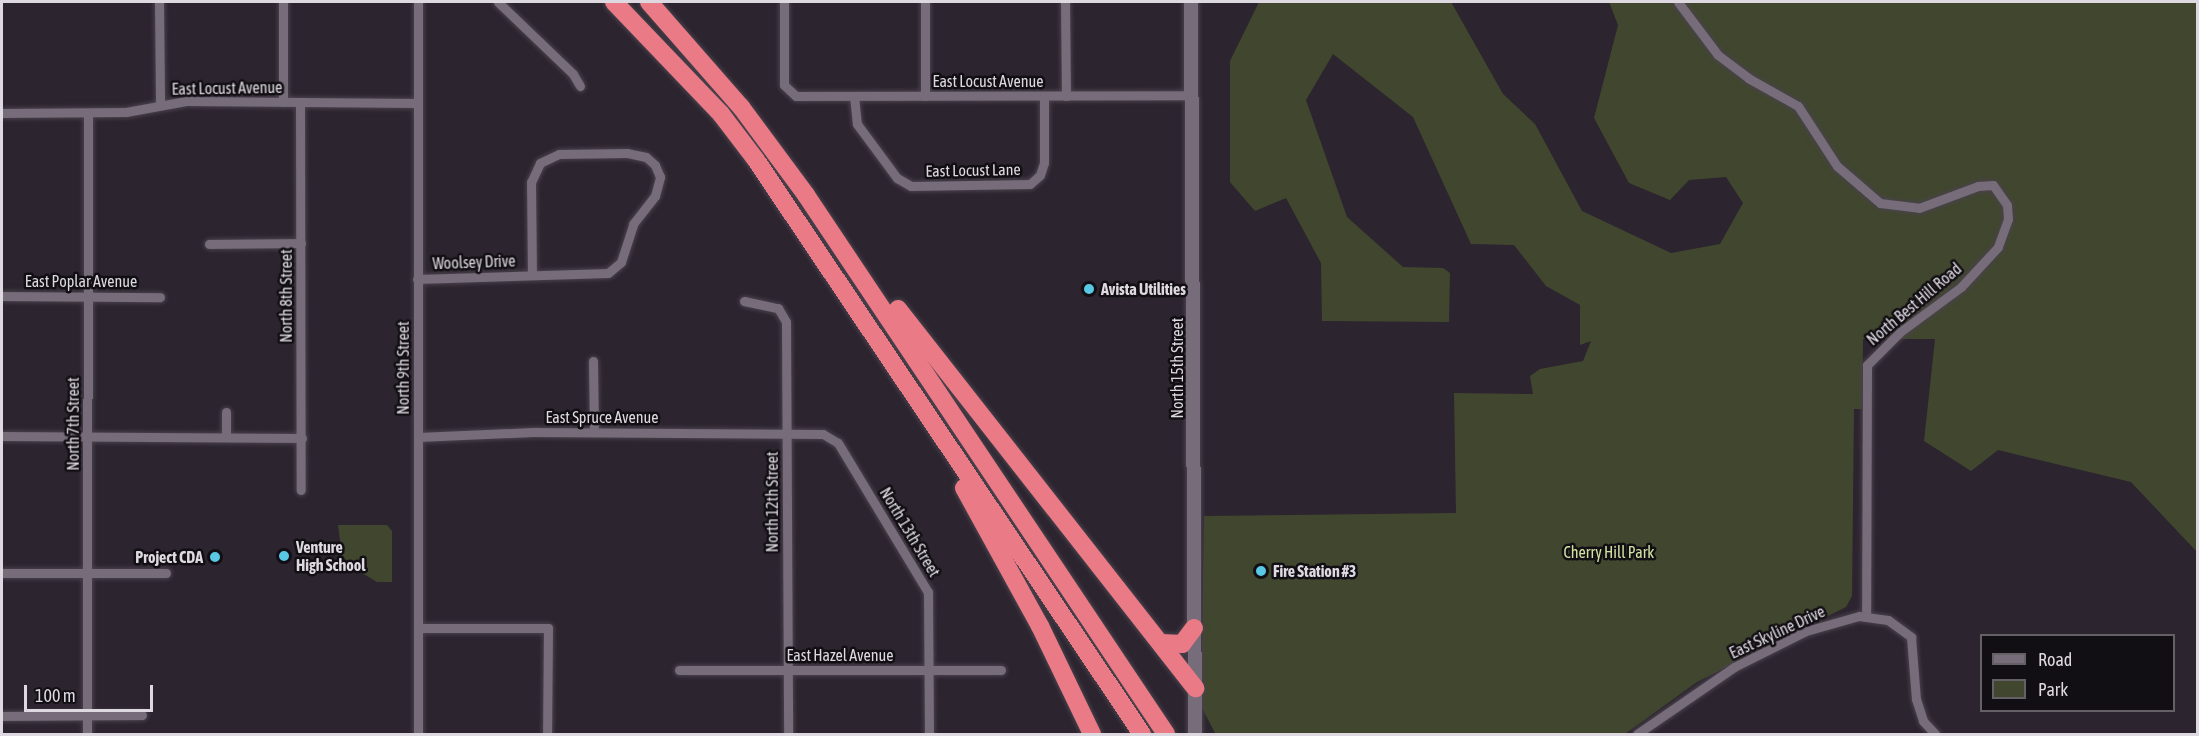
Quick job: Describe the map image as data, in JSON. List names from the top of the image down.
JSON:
{
  "streets": {
    "main road": ["North 15th Street"],
    "street": [
      "East Locust Avenue",
      "East Locust Lane",
      "Woolsey Drive",
      "East Poplar Avenue",
      "North 8th Street",
      "North Best Hill Road",
      "North 9th Street",
      "East Spruce Avenue",
      "North 7th Street",
      "North 12th Street",
      "North 13th Street",
      "East Skyline Drive",
      "East Hazel Avenue"
    ]
  },
  "crossings": [
    ["East Locust Avenue", "East Locust Lane"],
    ["East Locust Avenue", "North 8th Street"],
    ["East Locust Avenue", "North 9th Street"],
    ["East Locust Avenue", "North 15th Street"],
    ["East Locust Avenue", "North 7th Street"],
    ["Woolsey Drive", "North 9th Street"],
    ["East Poplar Avenue", "North 7th Street"],
    ["North Best Hill Road", "East Skyline Drive"],
    ["North 9th Street", "East Spruce Avenue"],
    ["East Spruce Avenue", "North 12th Street"],
    ["East Spruce Avenue", "North 13th Street"],
    ["North 12th Street", "North 13th Street"],
    ["North 12th Street", "East Hazel Avenue"],
    ["North 13th Street", "East Hazel Avenue"]
  ],
  "parks": ["Cherry Hill Park"],
  "places": [
    "Avista Utilities",
    "Venture High School",
    "Project CDA",
    "Fire Station #3"
  ],
  "legend": ["Road", "Park"],
  "scale_bar": "100 m"
}
